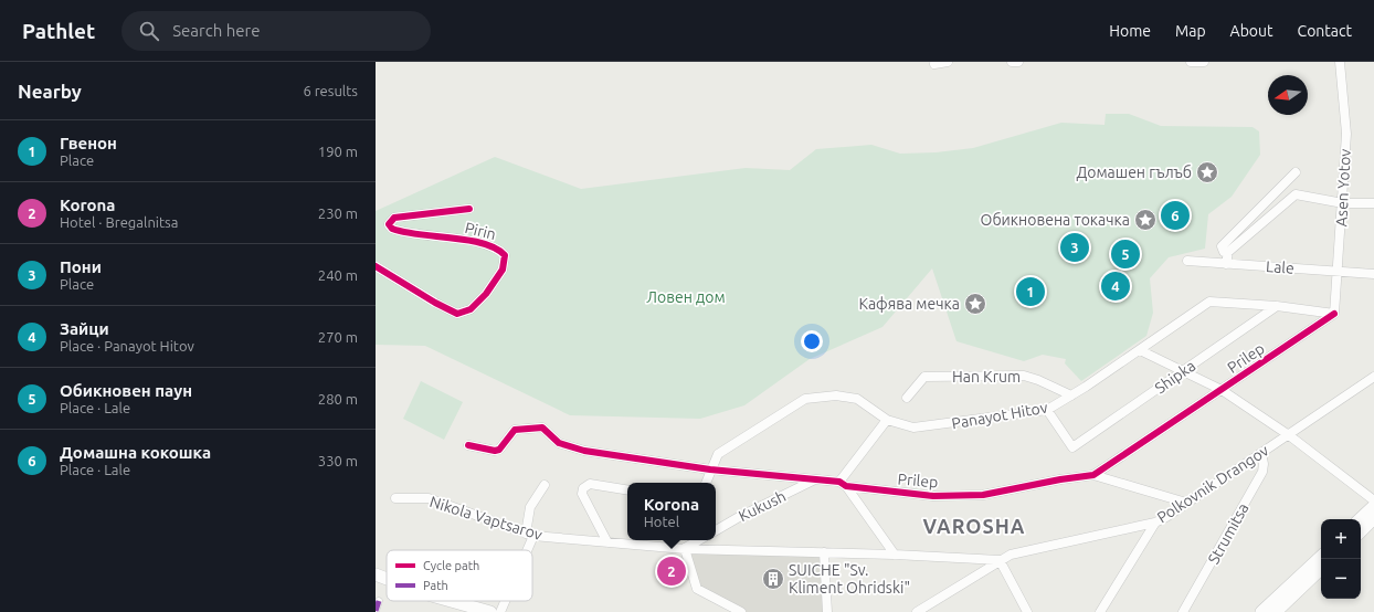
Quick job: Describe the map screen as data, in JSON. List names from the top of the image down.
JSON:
{
  "streets": {
    "street": [
      "Asen Yotov",
      "Pirin",
      "Lale",
      "Prilep",
      "Han Krum",
      "Shipka",
      "Panayot Hitov",
      "Polkovnik Drangov",
      "Kukush",
      "Nikola Vaptsarov",
      "Strumitsa"
    ]
  },
  "crossings": [
    ["Asen Yotov", "Lale"],
    ["Asen Yotov", "Prilep"],
    ["Asen Yotov", "Panayot Hitov"],
    ["Prilep", "Panayot Hitov"],
    ["Prilep", "Kukush"],
    ["Han Krum", "Panayot Hitov"],
    ["Shipka", "Panayot Hitov"],
    ["Polkovnik Drangov", "Nikola Vaptsarov"],
    ["Polkovnik Drangov", "Strumitsa"]
  ],
  "districts": ["VAROSHA"],
  "parks": ["Ловен дом"],
  "places": {
    "place": ["Домашен гълъб", "Обикновена токачка", "Кафява мечка"],
    "building": ["SUICHE \"Sv. Kliment Ohridski\""]
  },
  "legend": ["Cycle path", "Path"],
  "north": "left",
  "page": {
    "header": "Pathlet",
    "search": "Search here",
    "nav": [
      "Home",
      "Map",
      "About",
      "Contact"
    ],
    "heading": ["Nearby", "6 results"],
    "list": [
      {
        "mark": "1",
        "name": "Гвенон",
        "note": "Place",
        "value": "190 m"
      },
      {
        "mark": "2",
        "name": "Korona",
        "note": "Hotel · Bregalnitsa",
        "value": "230 m"
      },
      {
        "mark": "3",
        "name": "Пони",
        "note": "Place",
        "value": "240 m"
      },
      {
        "mark": "4",
        "name": "Зайци",
        "note": "Place · Panayot Hitov",
        "value": "270 m"
      },
      {
        "mark": "5",
        "name": "Обикновен паун",
        "note": "Place · Lale",
        "value": "280 m"
      },
      {
        "mark": "6",
        "name": "Домашна кокошка",
        "note": "Place · Lale",
        "value": "330 m"
      }
    ],
    "pins": [
      "6",
      "3",
      "5",
      "4",
      "1",
      "2"
    ],
    "popup": ["Korona", "Hotel"],
    "map_buttons": ["+", "−"]
  }
}
